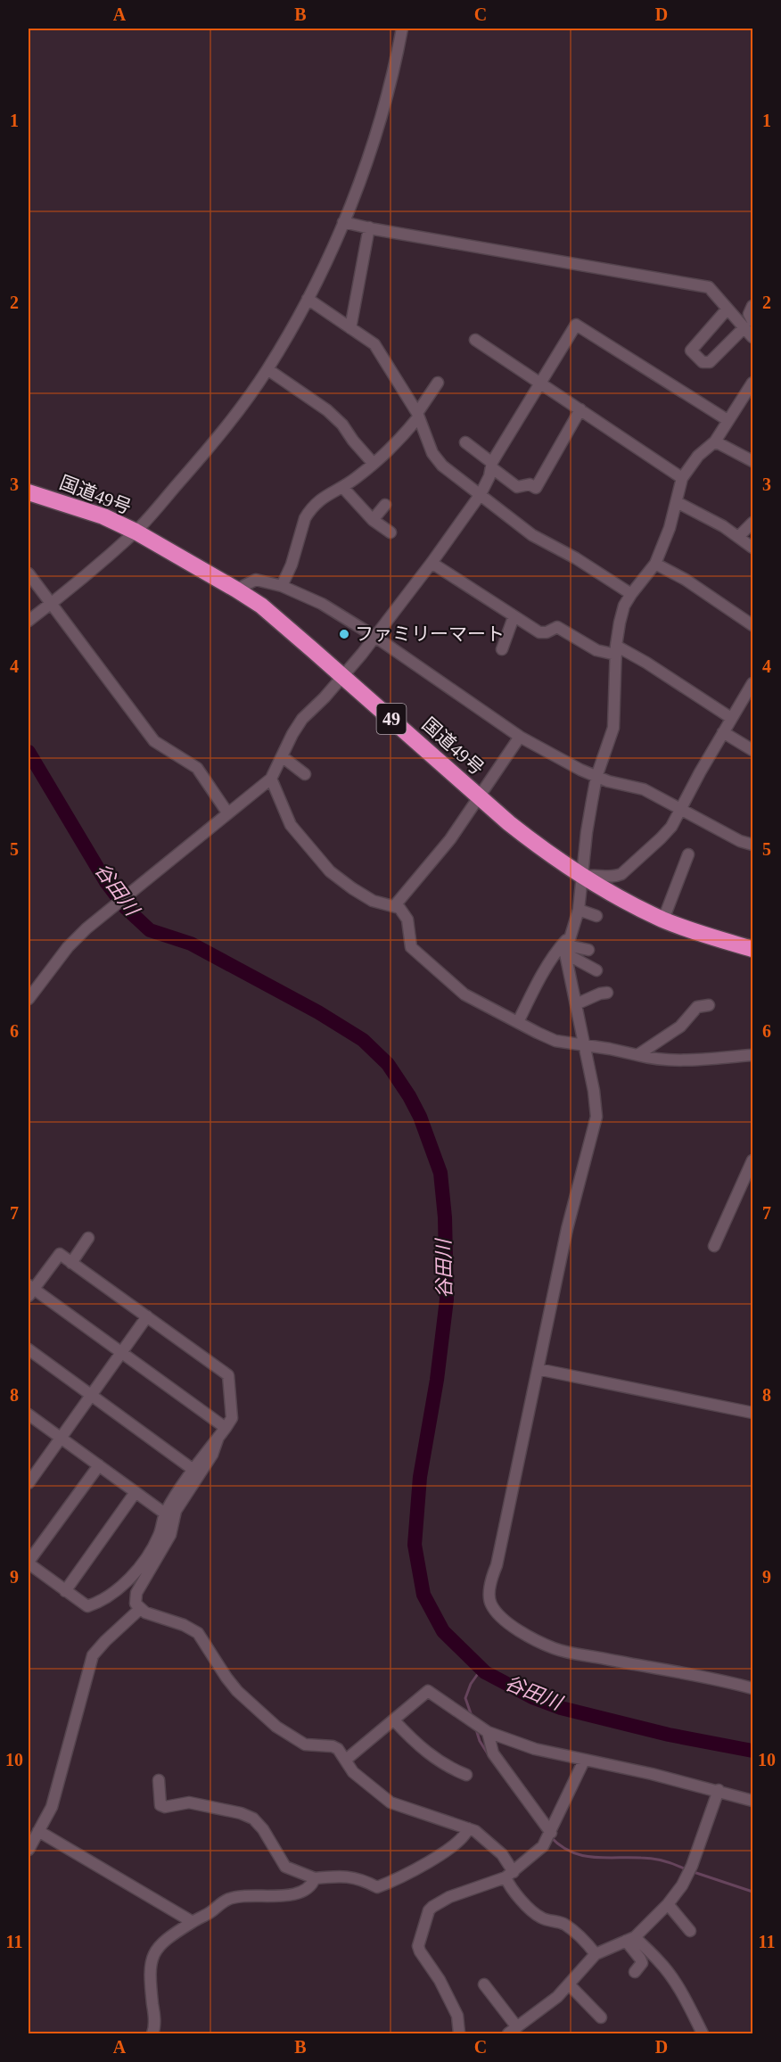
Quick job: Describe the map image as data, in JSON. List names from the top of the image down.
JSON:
{
  "streets": {
    "highway": ["国道49号", "49"]
  },
  "water": ["谷田川"],
  "places": ["ファミリーマート"],
  "grid": {
    "columns": [
      "A",
      "B",
      "C",
      "D"
    ],
    "rows": [
      "1",
      "2",
      "3",
      "4",
      "5",
      "6",
      "7",
      "8",
      "9",
      "10",
      "11"
    ]
  }
}
